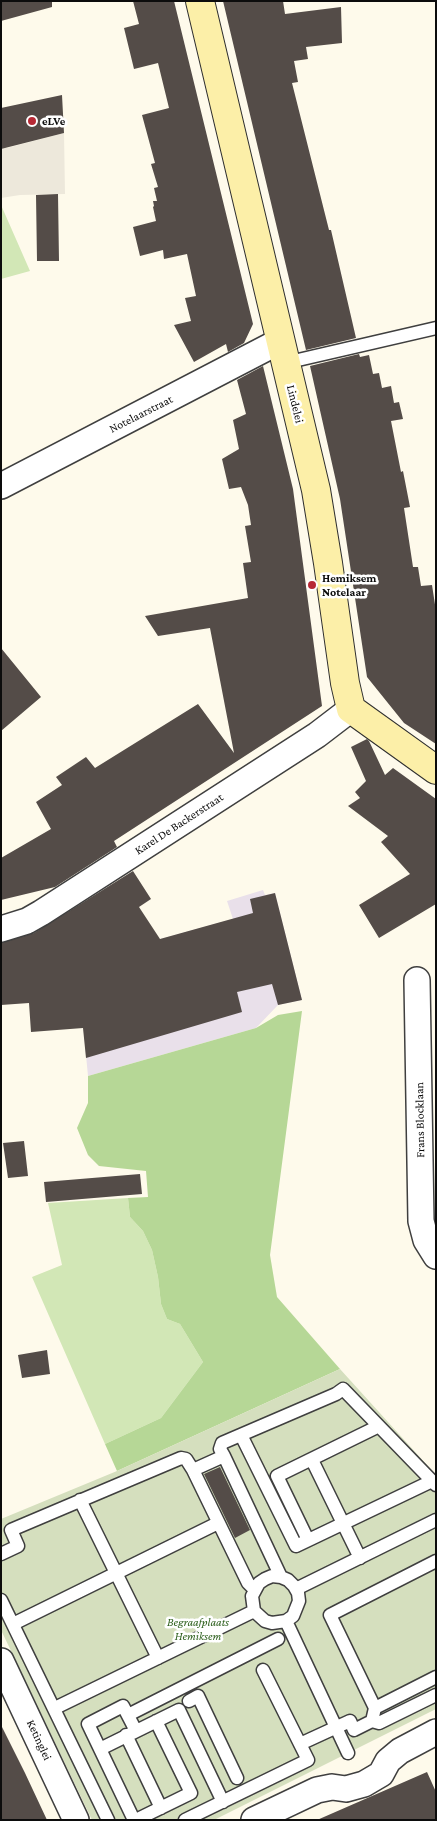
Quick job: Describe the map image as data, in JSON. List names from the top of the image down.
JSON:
{
  "streets": {
    "street": [
      "Lindelei",
      "Notelaarstraat",
      "Karel De Backerstraat",
      "Frans Blocklaan",
      "Ketinglei"
    ]
  },
  "crossings": [
    ["Lindelei", "Notelaarstraat"],
    ["Lindelei", "Karel De Backerstraat"]
  ],
  "parks": ["Begraafplaats Hemiksem"],
  "places": ["eLVe", "Hemiksem Notelaar"]
}
